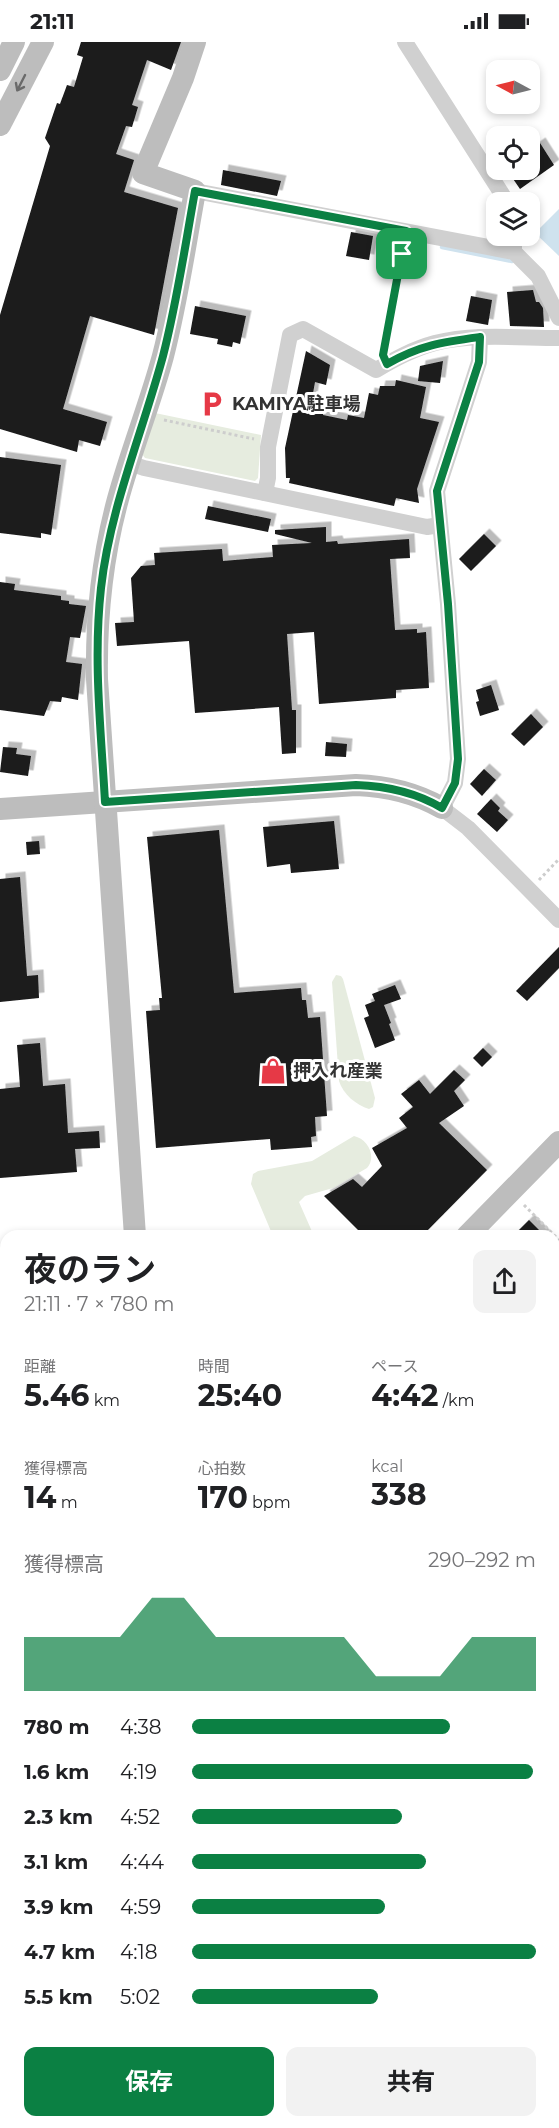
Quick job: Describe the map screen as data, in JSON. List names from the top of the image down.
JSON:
{
  "places": {
    "parking": ["KAMIYA駐車場"],
    "shop": ["押入れ産業"]
  },
  "north": "left",
  "page": {
    "status": "21:11",
    "heading": ["夜のラン", "21:11 · 7 × 780 m"],
    "stats": [
      ["距離", "5.46 km"],
      ["時間", "25:40"],
      ["ペース", "4:42 /km"],
      ["獲得標高", "14 m"],
      ["心拍数", "170 bpm"],
      ["kcal", "338"]
    ],
    "chart": ["獲得標高", "290–292 m"],
    "list": [
      {
        "name": "780 m",
        "note": "4:38"
      },
      {
        "name": "1.6 km",
        "note": "4:19"
      },
      {
        "name": "2.3 km",
        "note": "4:52"
      },
      {
        "name": "3.1 km",
        "note": "4:44"
      },
      {
        "name": "3.9 km",
        "note": "4:59"
      },
      {
        "name": "4.7 km",
        "note": "4:18"
      },
      {
        "name": "5.5 km",
        "note": "5:02"
      }
    ],
    "buttons": ["保存", "共有"]
  }
}
